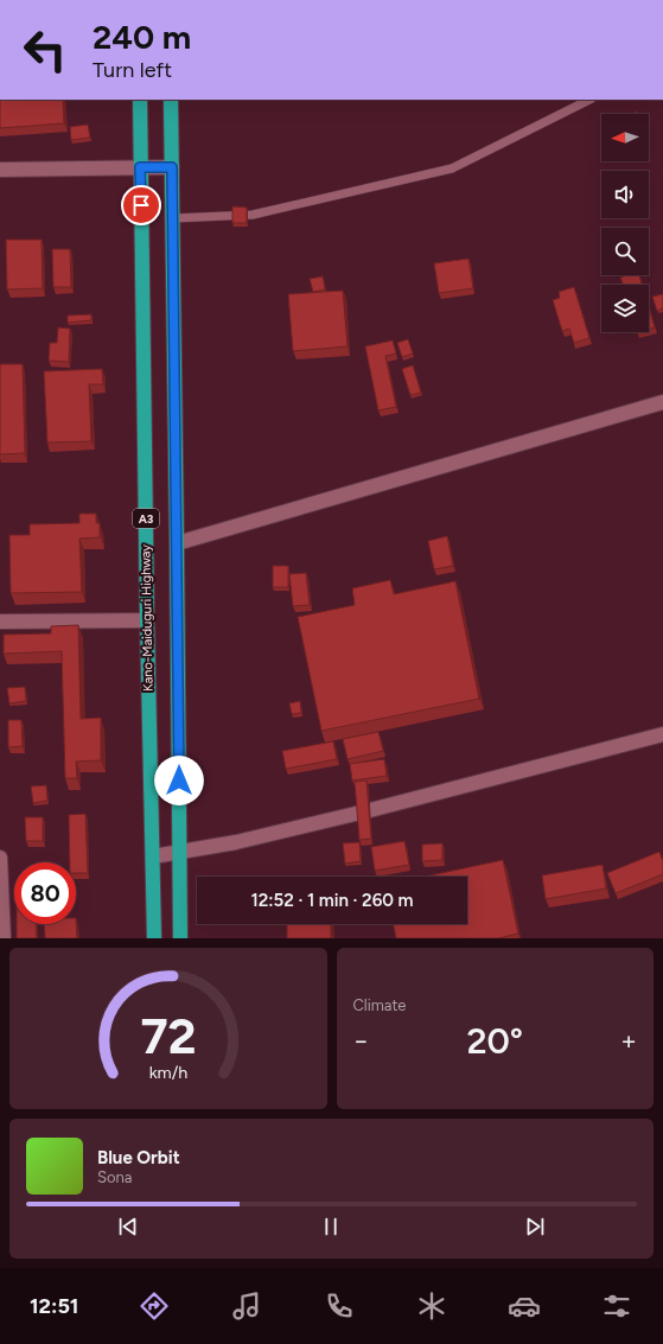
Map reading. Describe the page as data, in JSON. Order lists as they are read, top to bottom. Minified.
{"streets":{"highway":["A3","Kano-Maiduguri Highway"]},"north":"left","page":{"turn":["240 m","Turn left"],"limit":"80","trip":"12:52 · 1 min · 260 m","tile":"Climate","heat":["−","20°","+"],"song":["Blue Orbit","Sona"],"tabs":"12:51","gauge":["72","km/h"]}}
